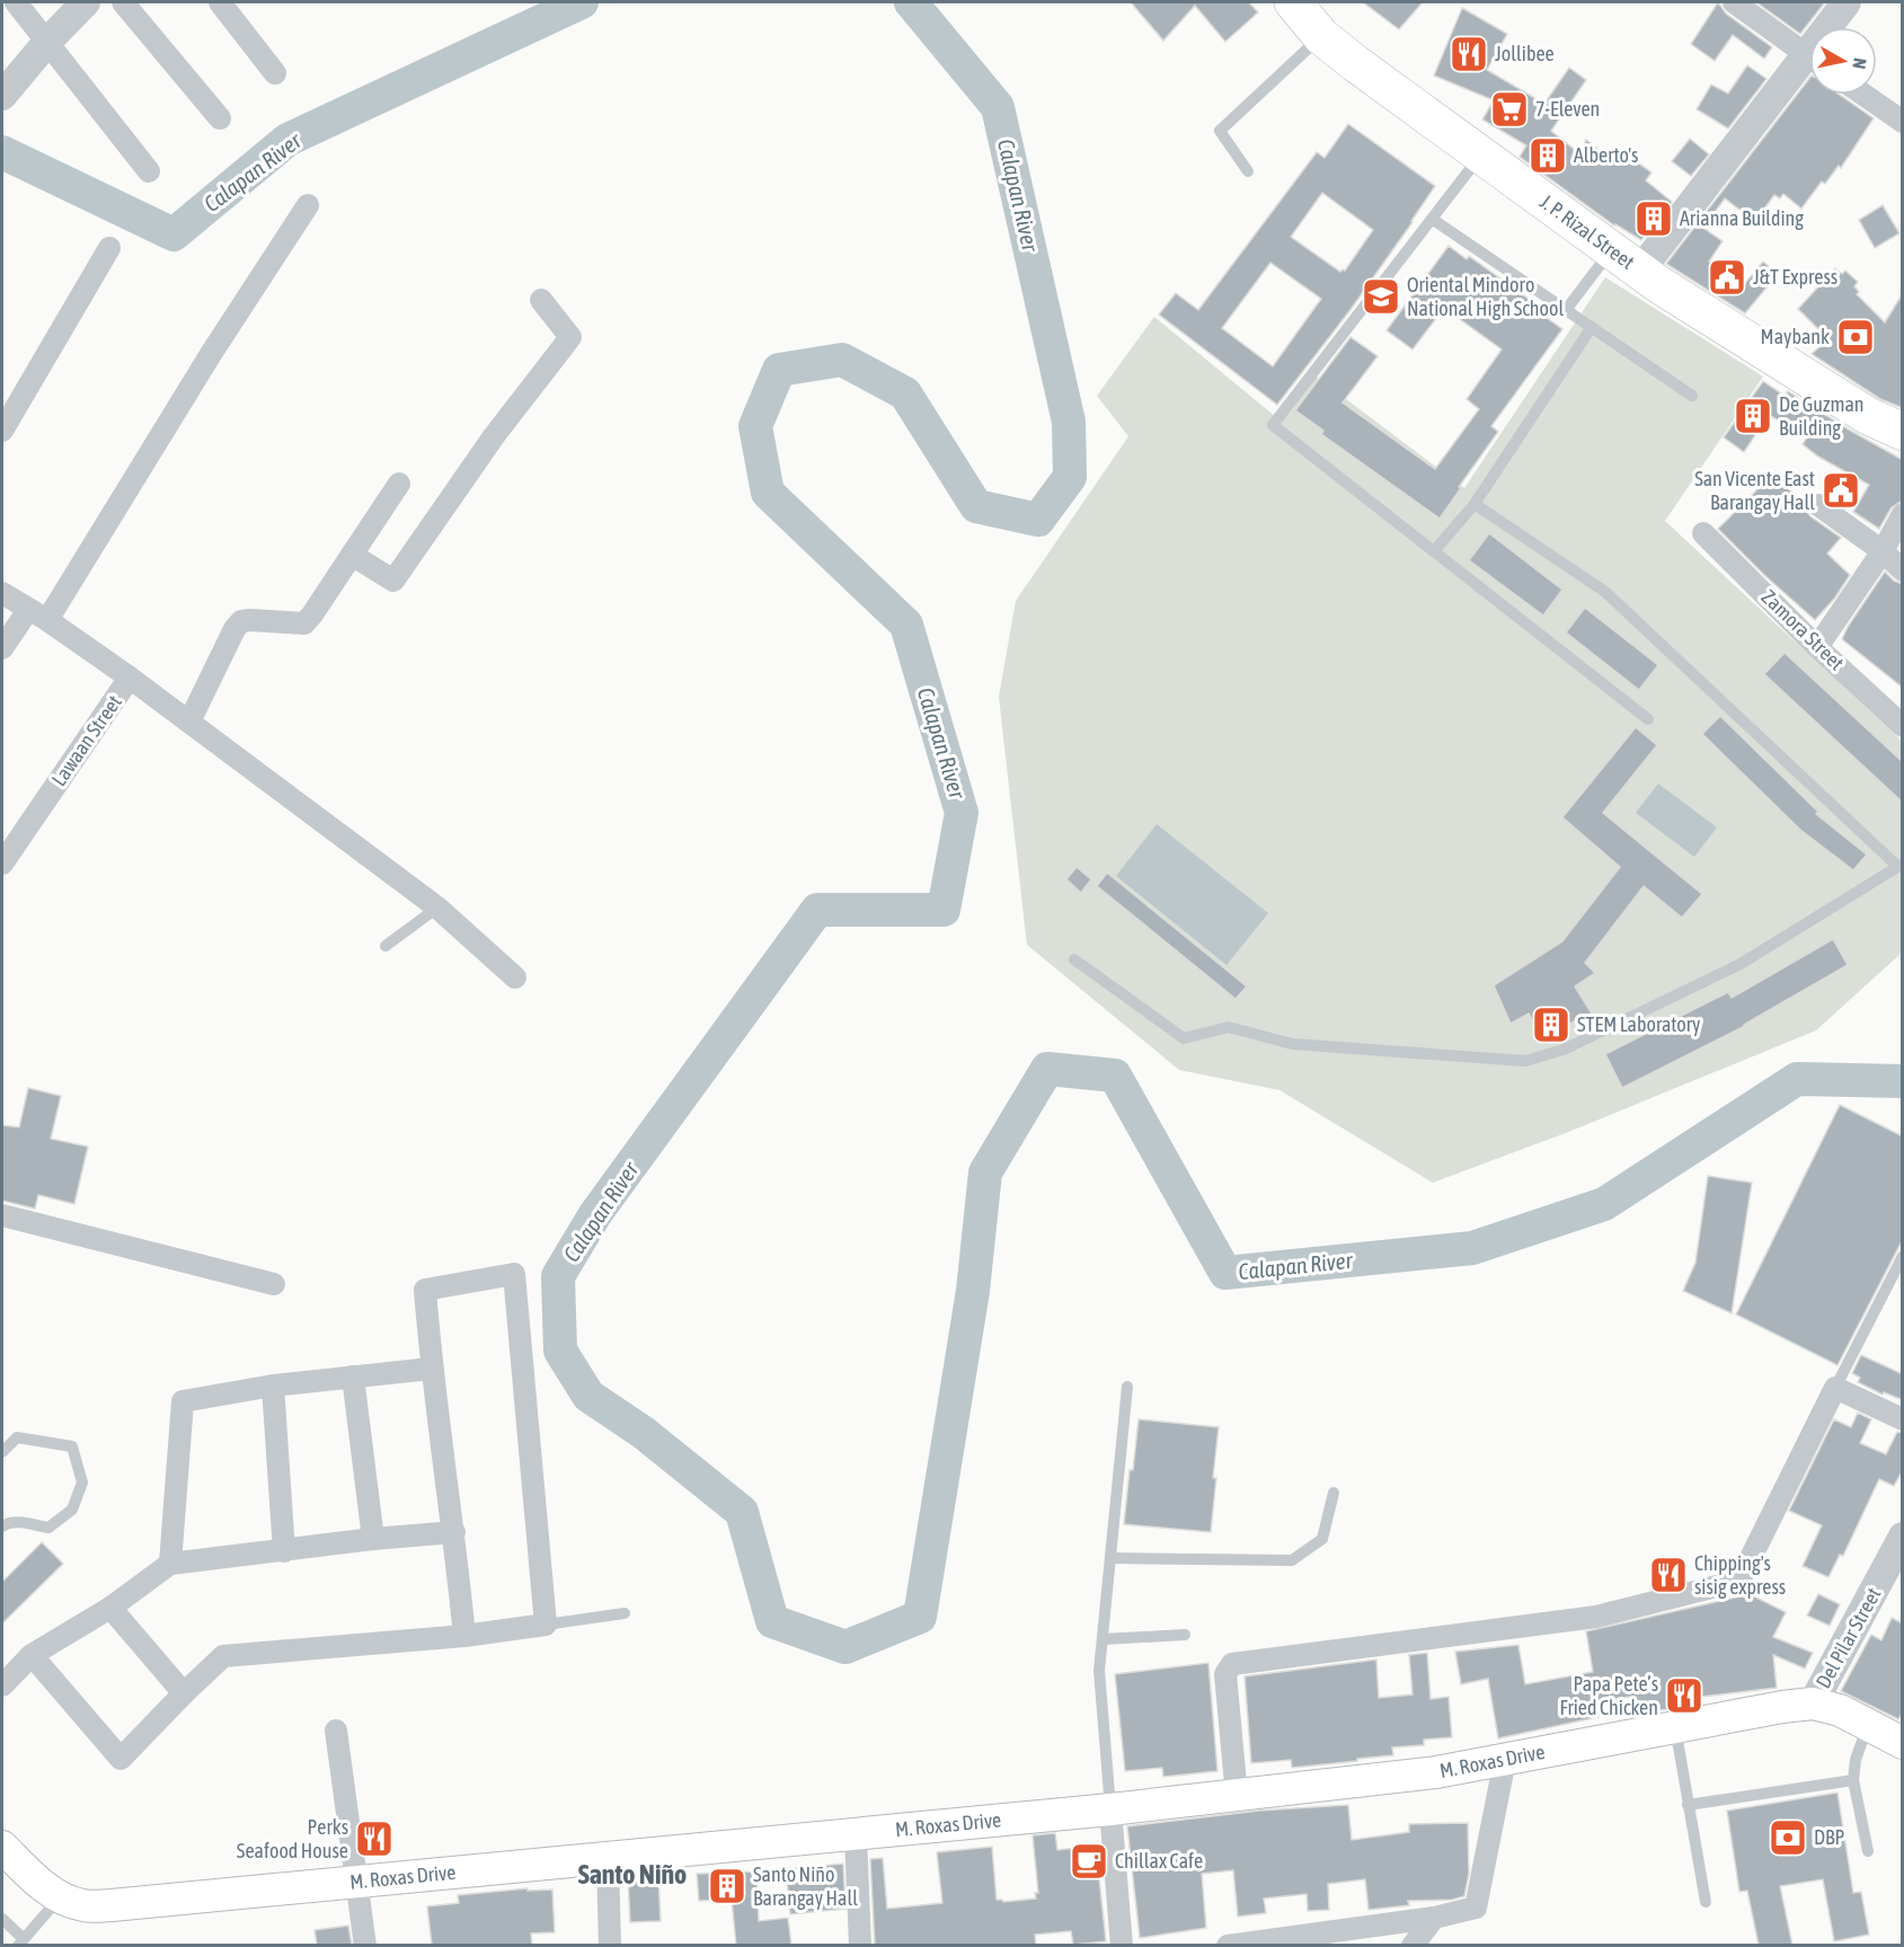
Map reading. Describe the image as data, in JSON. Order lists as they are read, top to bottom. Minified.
{"streets":{"highway":["J. P. Rizal Street"],"main road":["M. Roxas Drive"],"street":["Zamora Street","Lawaan Street","Del Pilar Street"]},"crossings":[["Del Pilar Street","M. Roxas Drive"]],"districts":["Santo Niño"],"water":["Calapan River"],"places":{"restaurant":["Jollibee","Chipping's sisig express","Papa Pete’s Fried Chicken","Perks Seafood House"],"supermarket":["7-Eleven"],"building":["Alberto's","Arianna Building","De Guzman Building","STEM Laboratory","Santo Niño Barangay Hall"],"public building":["J&T Express","San Vicente East Barangay Hall"],"school or university":["Oriental Mindoro National High School"],"bank":["Maybank","DBP"],"cafe":["Chillax Cafe"]},"north":"right"}
